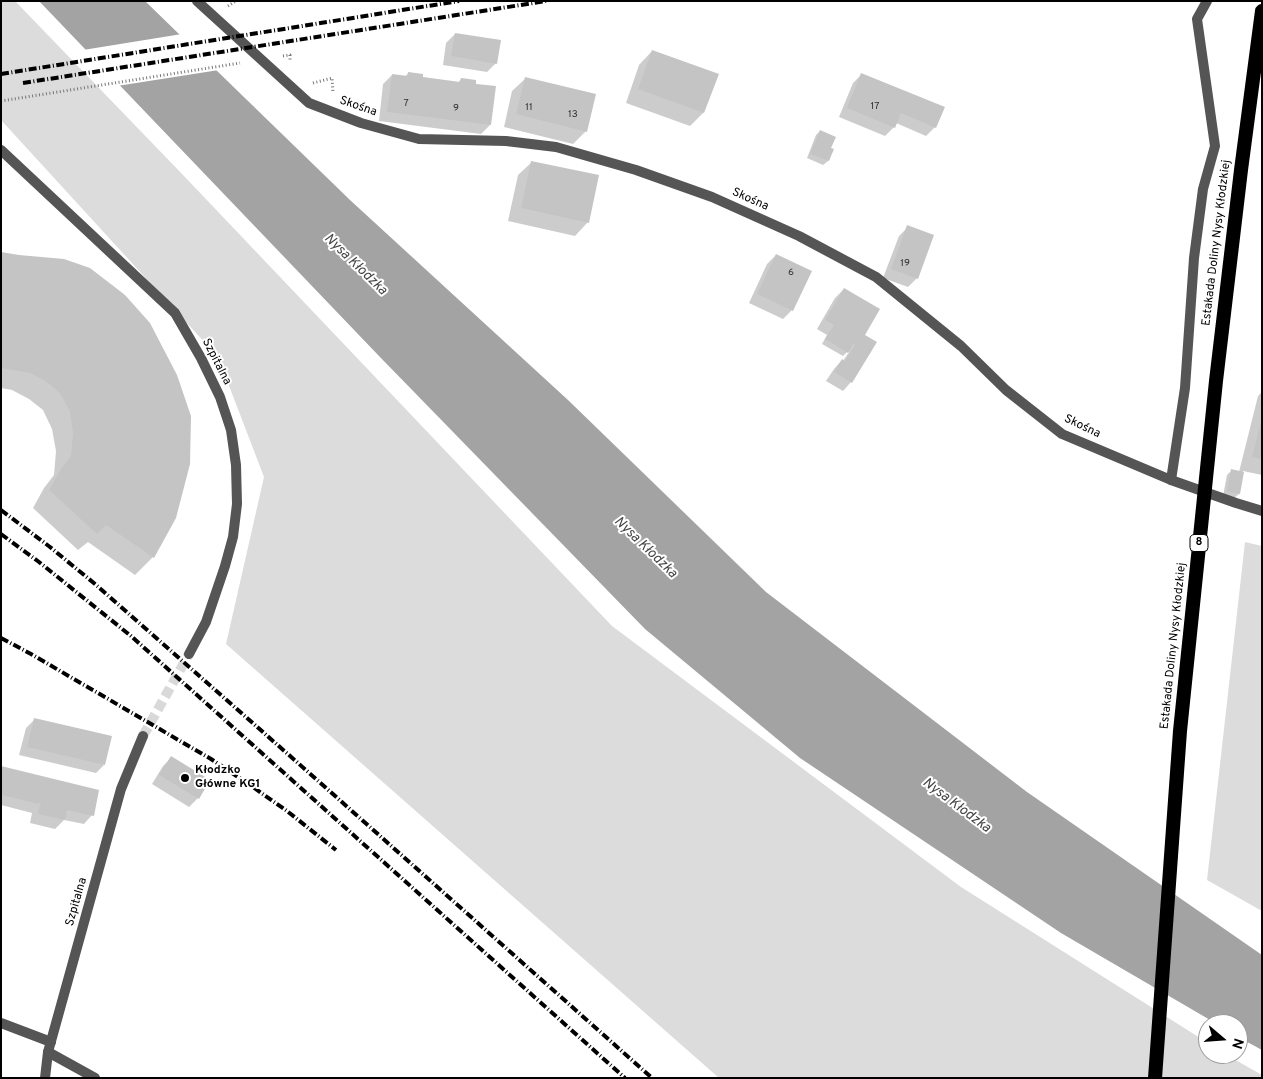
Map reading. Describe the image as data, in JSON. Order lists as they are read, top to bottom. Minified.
{"streets":{"highway":["Estakada Doliny Nysy Kłodzkiej","8"],"street":["Skośna","Szpitalna"]},"water":["Nysa Kłodzka"],"places":["Kłodzko Główne KG1"],"house_numbers":["7","17","11","9","13","19","6"],"north":"right"}
